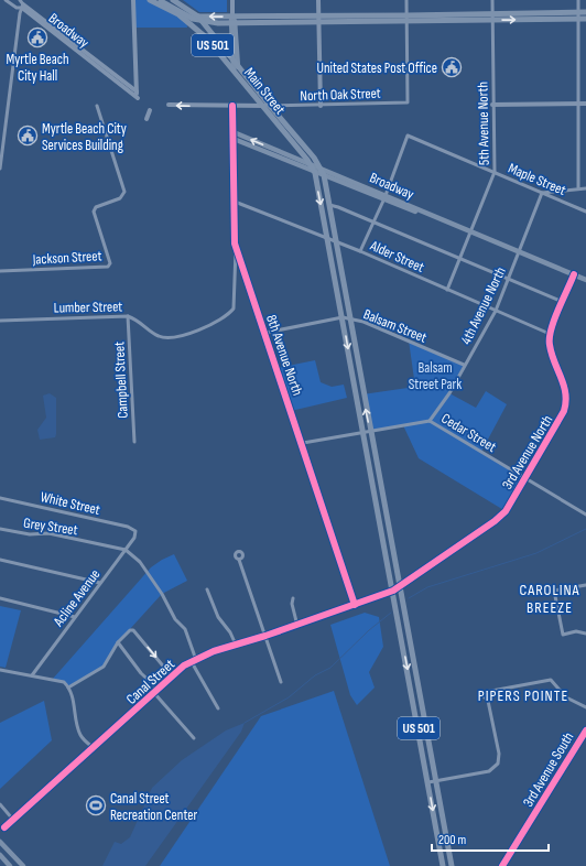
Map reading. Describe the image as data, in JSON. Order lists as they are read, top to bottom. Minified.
{"streets":{"main road":["Broadway","US 501","Main Street","3rd Avenue South"],"street":["North Oak Street","5th Avenue North","Maple Street","Alder Street","Jackson Street","4th Avenue North","Lumber Street","Balsam Street","8th Avenue North","Campbell Street","Cedar Street","3rd Avenue North","White Street","Grey Street","Acline Avenue","Canal Street"]},"crossings":[["Broadway","US 501"],["Broadway","Main Street"],["Broadway","5th Avenue North"],["Broadway","Maple Street"],["Broadway","4th Avenue North"],["Broadway","8th Avenue North"],["US 501","Main Street"],["US 501","Alder Street"],["US 501","Balsam Street"],["US 501","Cedar Street"],["US 501","3rd Avenue North"],["US 501","Canal Street"],["Main Street","North Oak Street"],["North Oak Street","8th Avenue North"],["5th Avenue North","Maple Street"],["5th Avenue North","Alder Street"],["Maple Street","4th Avenue North"],["Alder Street","4th Avenue North"],["Alder Street","8th Avenue North"],["Alder Street","3rd Avenue North"],["4th Avenue North","Balsam Street"],["4th Avenue North","Cedar Street"],["Lumber Street","8th Avenue North"],["Lumber Street","Campbell Street"],["Balsam Street","8th Avenue North"],["8th Avenue North","Cedar Street"],["8th Avenue North","Canal Street"],["Cedar Street","3rd Avenue North"],["3rd Avenue North","Canal Street"],["White Street","Acline Avenue"],["Grey Street","Acline Avenue"]],"districts":["CAROLINA BREEZE","PIPERS POINTE"],"parks":["Balsam Street Park"],"places":{"public building":["Myrtle Beach City Hall","United States Post Office","Myrtle Beach City Services Building"],"sports":["Canal Street Recreation Center"]},"scale_bar":"200 m"}
